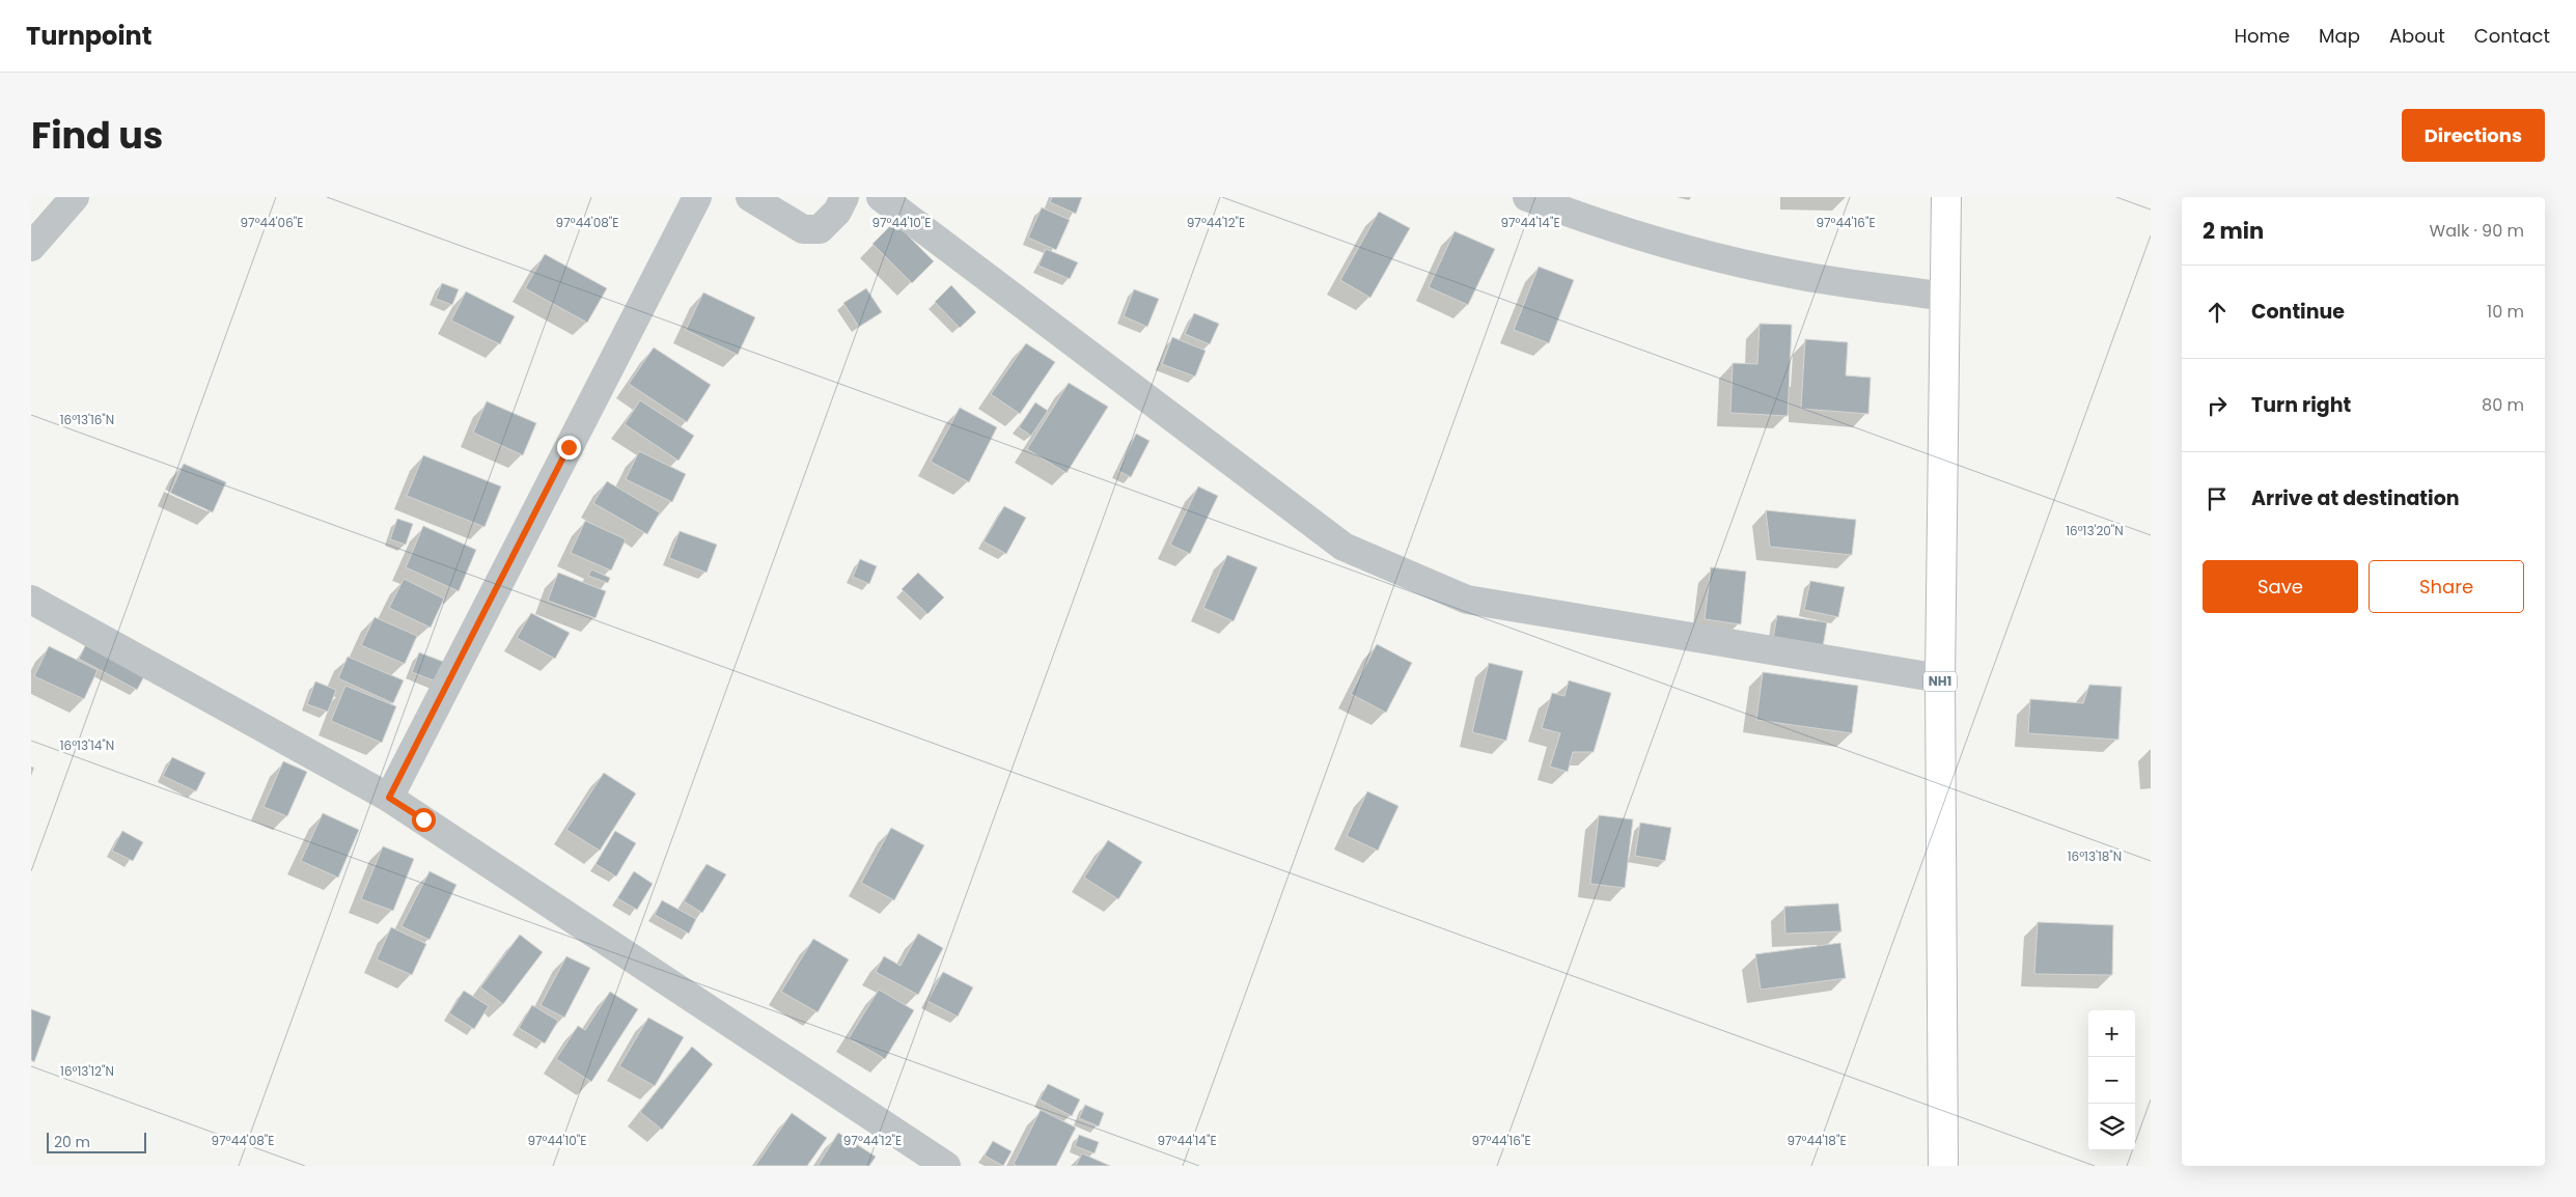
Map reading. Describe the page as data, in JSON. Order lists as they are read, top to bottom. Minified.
{"streets":{"highway":["NH1"]},"scale_bar":"20 m","page":{"header":"Turnpoint","nav":["Home","Map","About","Contact"],"title":"Find us","buttons":["Directions",["Save","Share"]],"heading":["2 min","Walk · 90 m"],"list":[["Continue","10 m"],["Turn right","80 m"],"Arrive at destination"],"map_buttons":["+","−"],"scale":"20 m"},"coordinates":["97°44'06\"E","97°44'14\"E","97°44'08\"E","97°44'10\"E","97°44'12\"E","97°44'16\"E","16°13'16\"N","16°13'20\"N","16°13'14\"N","16°13'18\"N","16°13'12\"N","97°44'18\"E"]}
